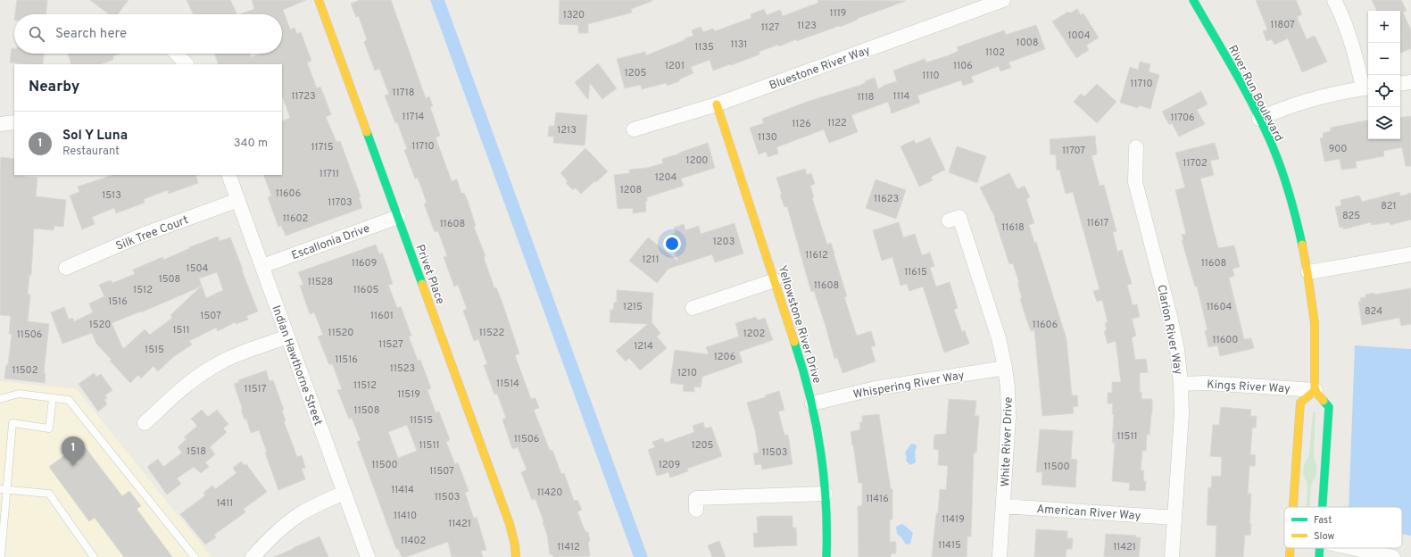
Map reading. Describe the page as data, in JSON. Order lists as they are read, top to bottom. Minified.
{"streets":{"street":["Bluestone River Way","River Run Boulevard","Silk Tree Court","Escallonia Drive","Privet Place","Yellowstone River Drive","Clarion River Way","Indian Hawthorne Street","Whispering River Way","Kings River Way","White River Drive","American River Way"]},"crossings":[["Bluestone River Way","Yellowstone River Drive"],["River Run Boulevard","Kings River Way"],["Silk Tree Court","Indian Hawthorne Street"],["Escallonia Drive","Privet Place"],["Escallonia Drive","Indian Hawthorne Street"],["Yellowstone River Drive","Whispering River Way"],["Clarion River Way","Kings River Way"],["Clarion River Way","American River Way"],["Whispering River Way","White River Drive"],["White River Drive","American River Way"]],"house_numbers":["1119","1320","11807","1123","1127","1004","1008","1131","1135","1102","1201","1106","1205","1110","11710","11718","11723","1114","1118","11714","11706","1122","1126","1213","1130","11710","11715","900","11707","1200","11702","11711","1204","1208","11606","1513","11623","11703","821","825","11602","11617","11608","11618","1203","11612","1211","11609","11608","1504","11615","1508","11528","11608","1512","11605","1516","1215","11604","824","1507","11601","1520","11606","1511","11520","11522","1202","11506","11600","11527","1214","1515","1206","11516","11523","11502","1210","11514","11512","11517","11519","11508","11515","11511","11506","11511","1205","1518","11503","11500","1209","11500","11507","11414","11420","11503","11416","1411","11410","11419","11421","11402","11415","11412","11421"],"legend":["Fast","Slow"],"page":{"map_buttons":["+","−"],"search":"Search here","heading":"Nearby","list":[{"mark":"1","name":"Sol Y Luna","note":"Restaurant","value":"340 m"}],"pins":"1"}}
